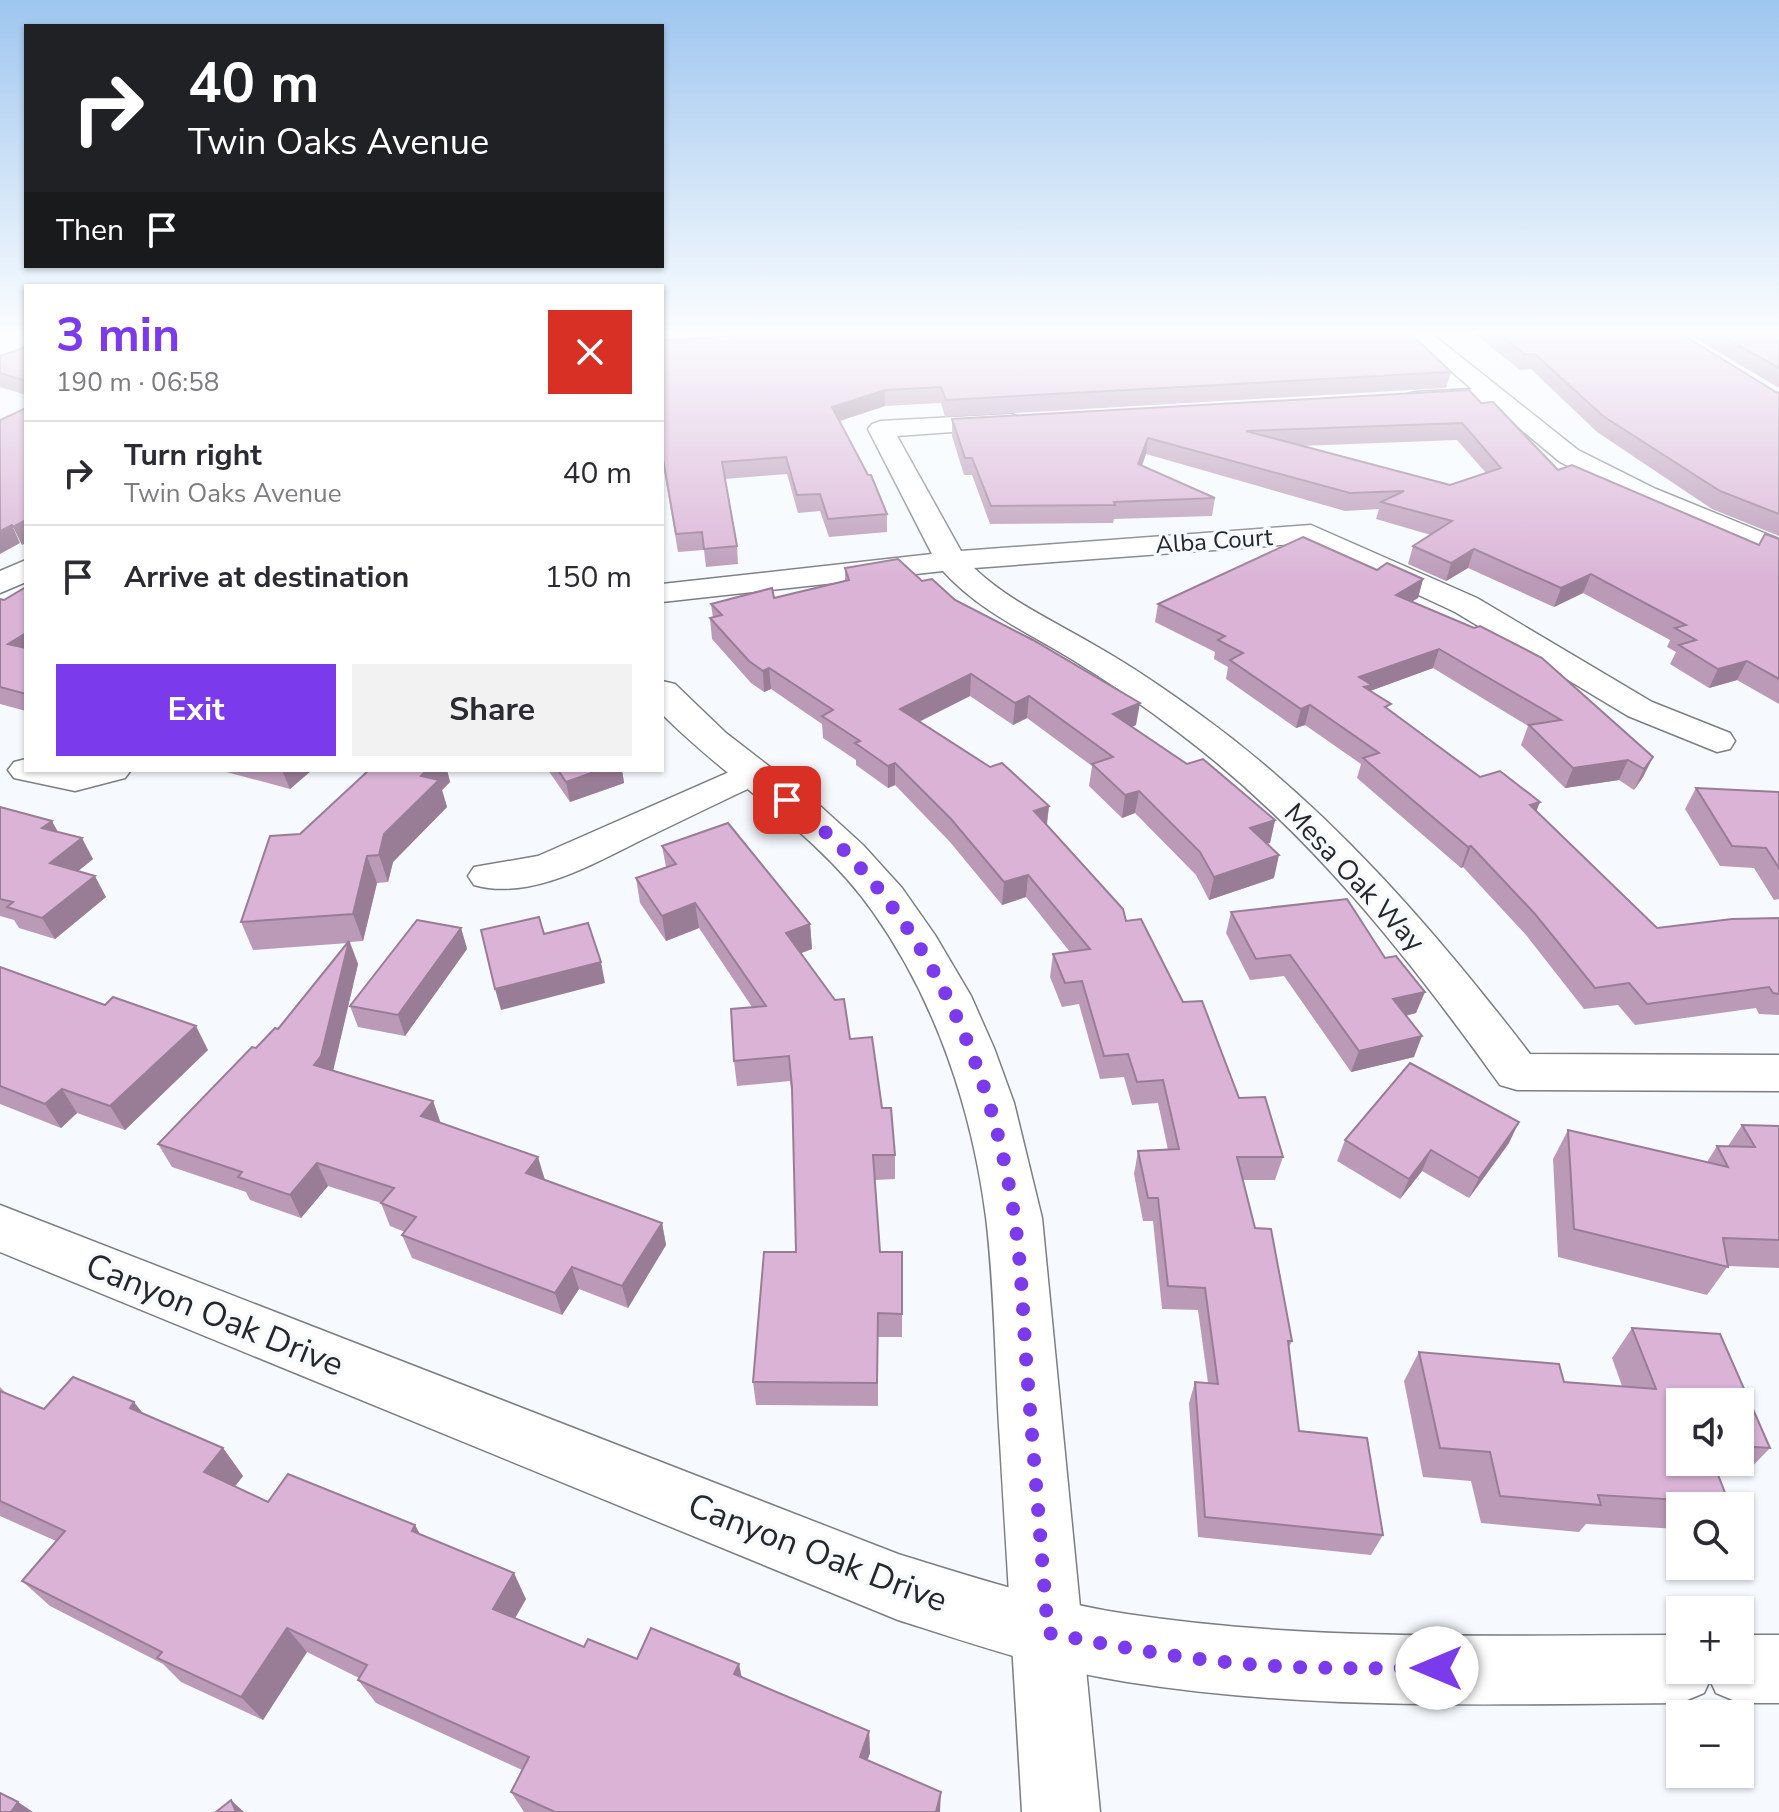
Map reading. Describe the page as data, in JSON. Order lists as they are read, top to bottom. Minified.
{"streets":{"street":["Alba Court","Mesa Oak Way","Canyon Oak Drive"]},"crossings":[["Alba Court","Mesa Oak Way"]],"page":{"turn":["40 m","Twin Oaks Avenue"],"then":"Then","heading":["3 min","190 m · 06:58"],"list":[{"name":"Turn right","note":"Twin Oaks Avenue","value":"40 m"},{"name":"Arrive at destination","value":"150 m"}],"buttons":["Exit","Share"],"map_buttons":["+","−"]}}
